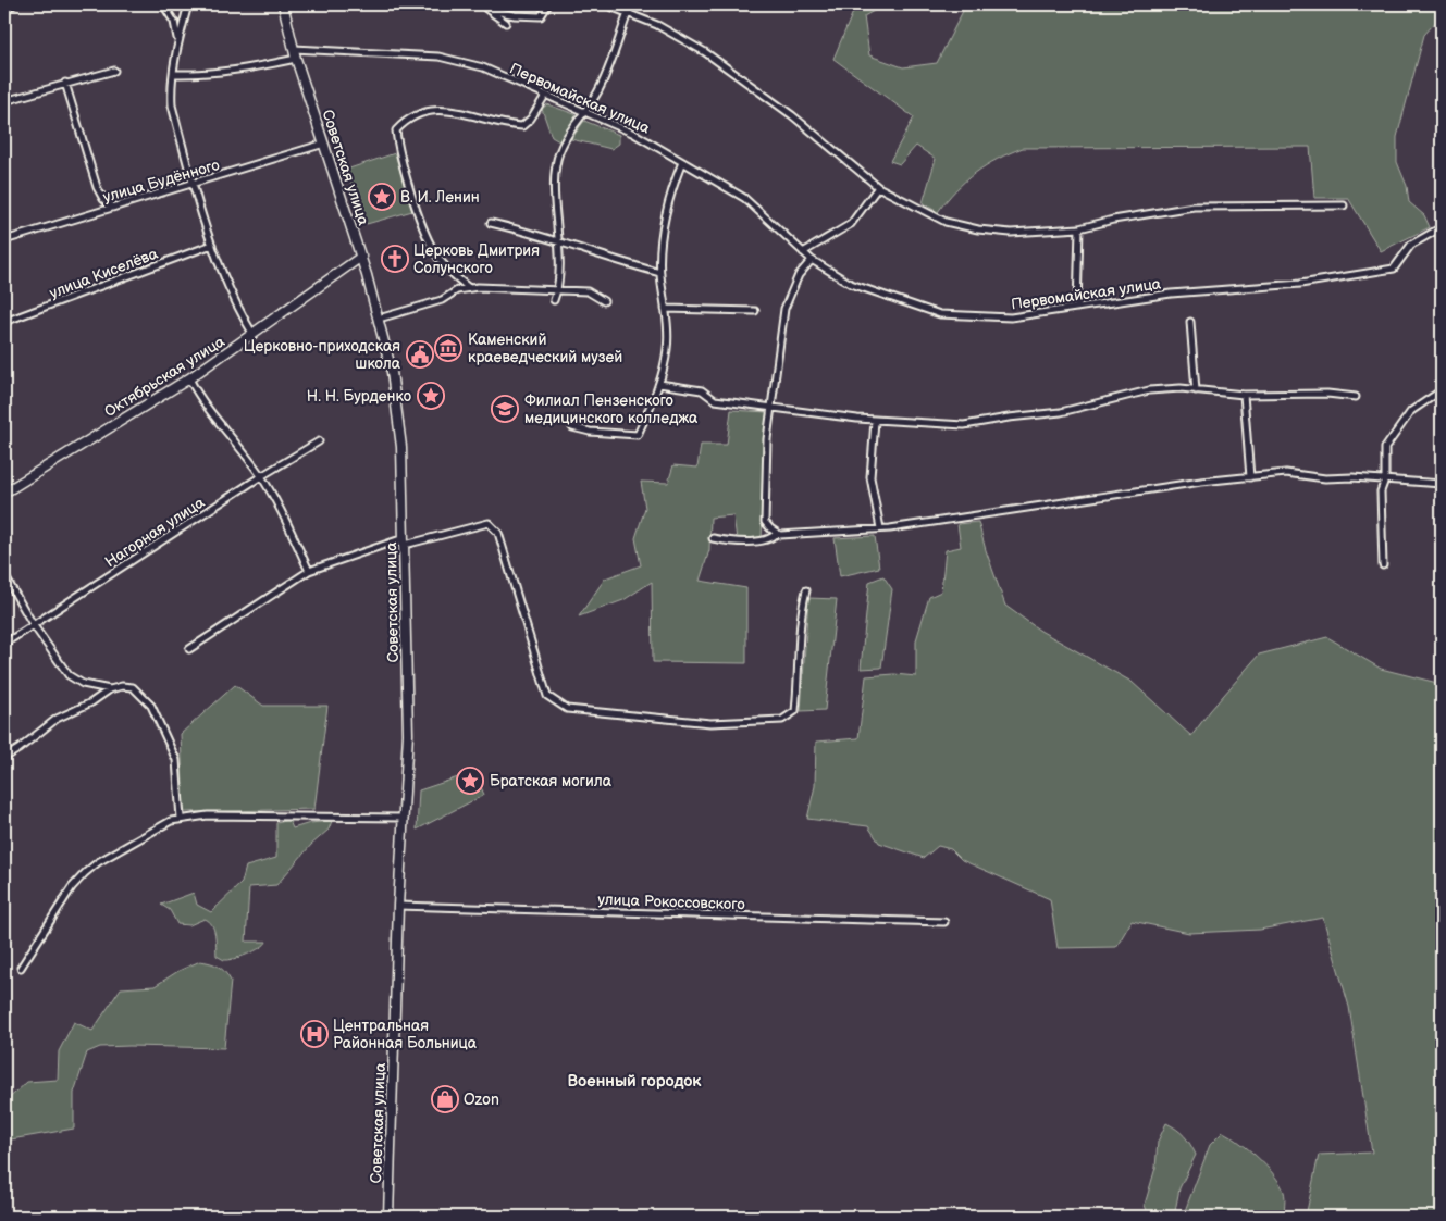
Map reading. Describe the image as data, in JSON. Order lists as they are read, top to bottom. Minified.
{"streets":{"main road":["Советская улица","Октябрьская улица"],"street":["Первомайская улица","улица Будённого","улица Киселёва","Нагорная улица","улица Рокоссовского"]},"crossings":[["Первомайская улица","Советская улица"],["Советская улица","улица Будённого"],["Советская улица","Октябрьская улица"],["Советская улица","улица Рокоссовского"]],"districts":["Военный городок"],"places":{"place":["В. И. Ленин","Н. Н. Бурденко","Братская могила"],"church":["Церковь Дмитрия Солунского"],"museum":["Каменский краеведческий музей"],"public building":["Церковно-приходская школа"],"school or university":["Филиал Пензенского медицинского колледжа"],"hospital":["Центральная Районная Больница"],"shop":["Ozon"]}}
